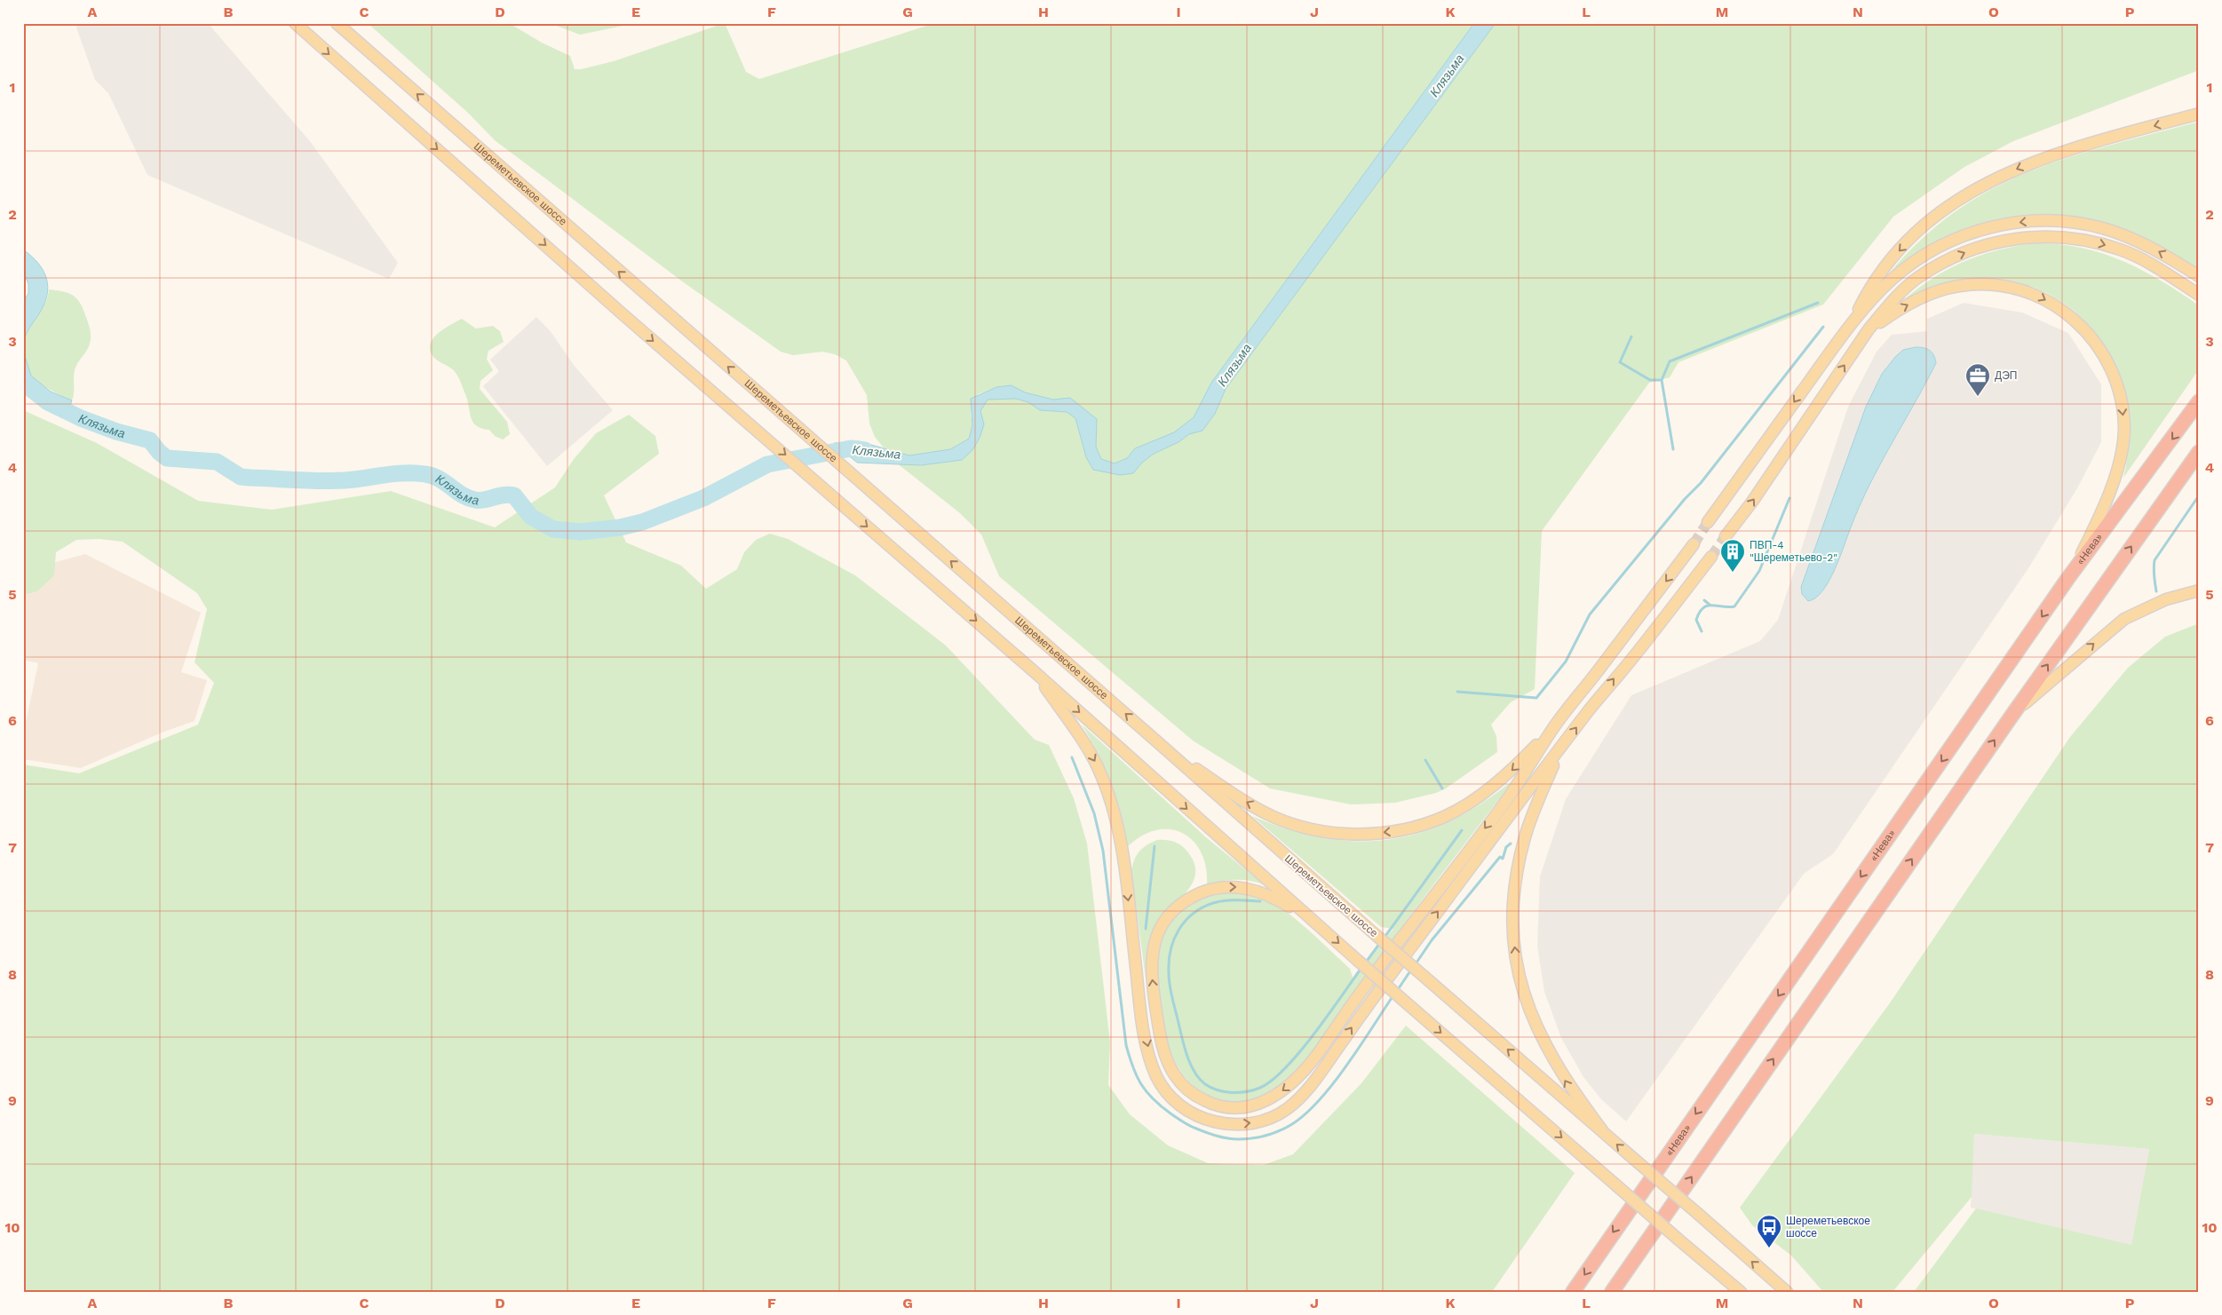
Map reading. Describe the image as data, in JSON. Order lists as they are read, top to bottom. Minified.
{"streets":{"highway":["«Нева»"],"main road":["Шереметьевское шоссе"]},"water":["Клязьма"],"places":{"office":["ДЭП"],"building":["ПВП-4 \"Шереметьево-2\""],"bus stop":["Шереметьевское шоссе"]},"grid":{"columns":["A","B","C","D","E","F","G","H","I","J","K","L","M","N","O","P"],"rows":["1","2","3","4","5","6","7","8","9","10"]}}
